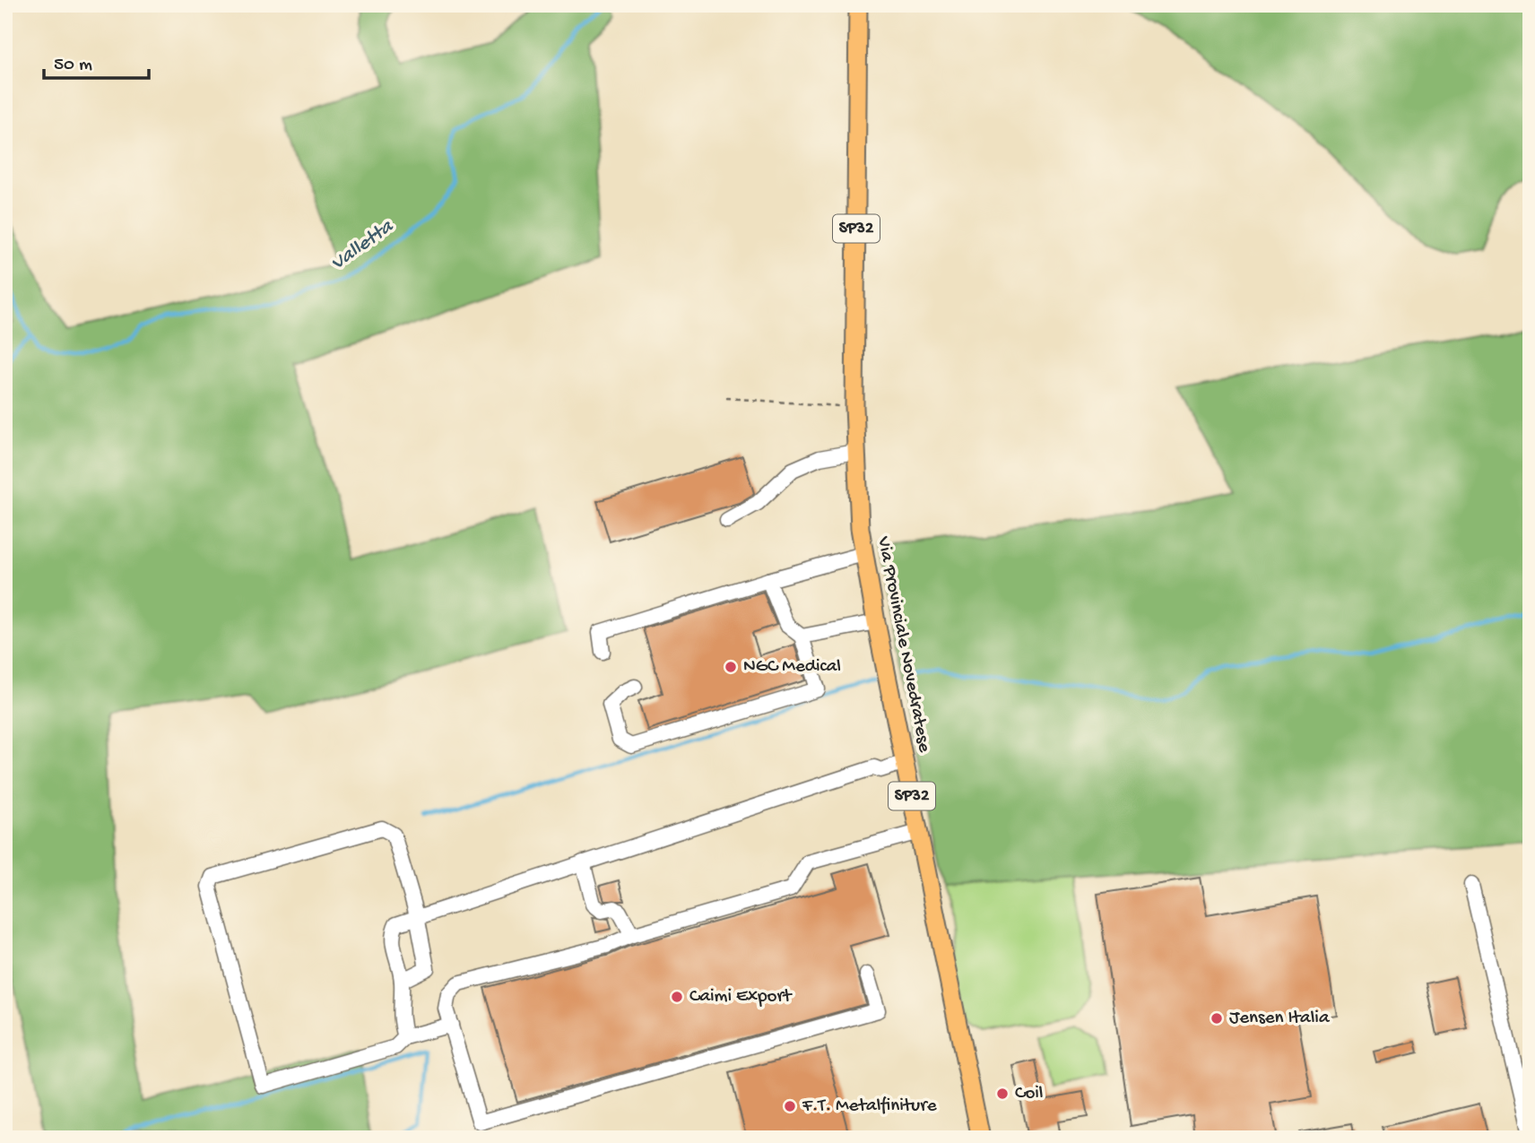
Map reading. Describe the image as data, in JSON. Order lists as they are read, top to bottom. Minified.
{"streets":{"main road":["SP32","Via Provinciale Novedratese"]},"crossings":[["SP32","Via Provinciale Novedratese"]],"water":["Valletta"],"places":["NGC Medical","Caimi Export","Jensen Italia","Coil","F.T. Metalfiniture"],"scale_bar":"50 m"}
